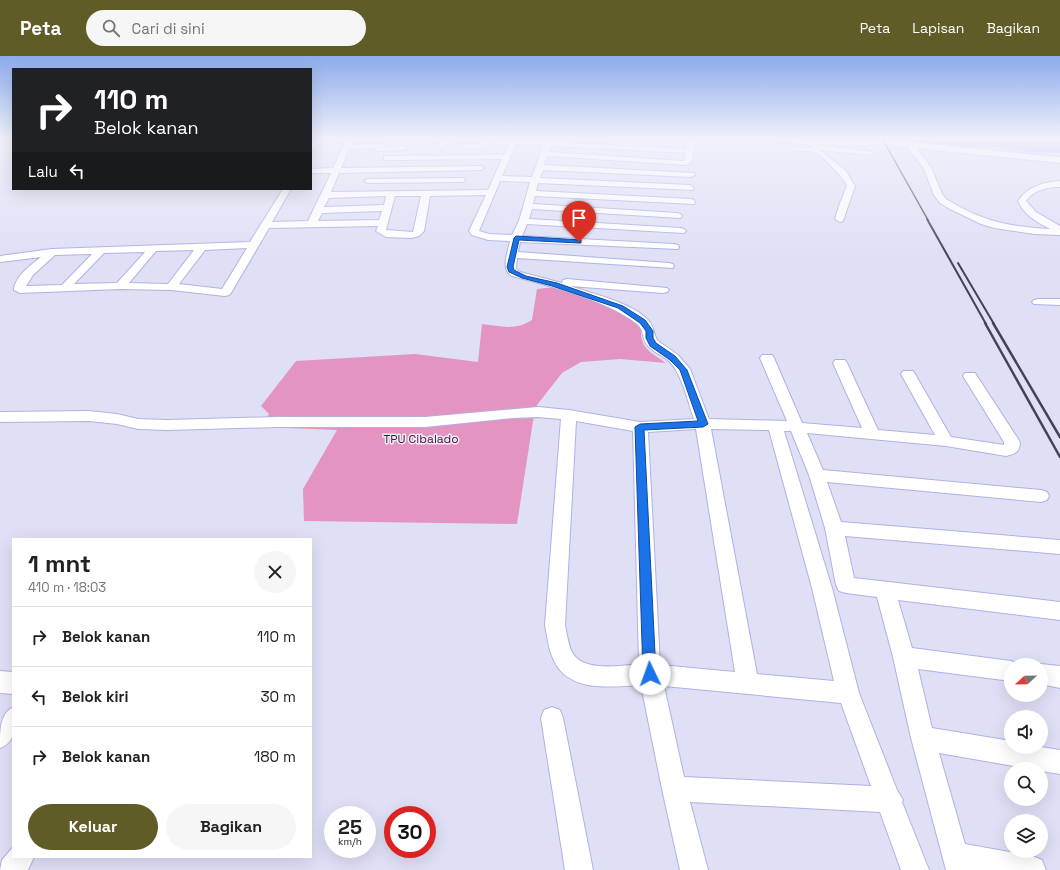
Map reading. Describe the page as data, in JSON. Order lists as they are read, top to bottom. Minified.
{"parks":["TPU Cibalado"],"north":"left","page":{"header":"Peta","search":"Cari di sini","nav":["Peta","Lapisan","Bagikan"],"turn":["110 m","Belok kanan"],"then":"Lalu","heading":["1 mnt","410 m · 18:03"],"list":[{"name":"Belok kanan","value":"110 m"},{"name":"Belok kiri","value":"30 m"},{"name":"Belok kanan","value":"180 m"}],"buttons":["Keluar","Bagikan"],"speed":"25 km/h","limit":"30"}}
